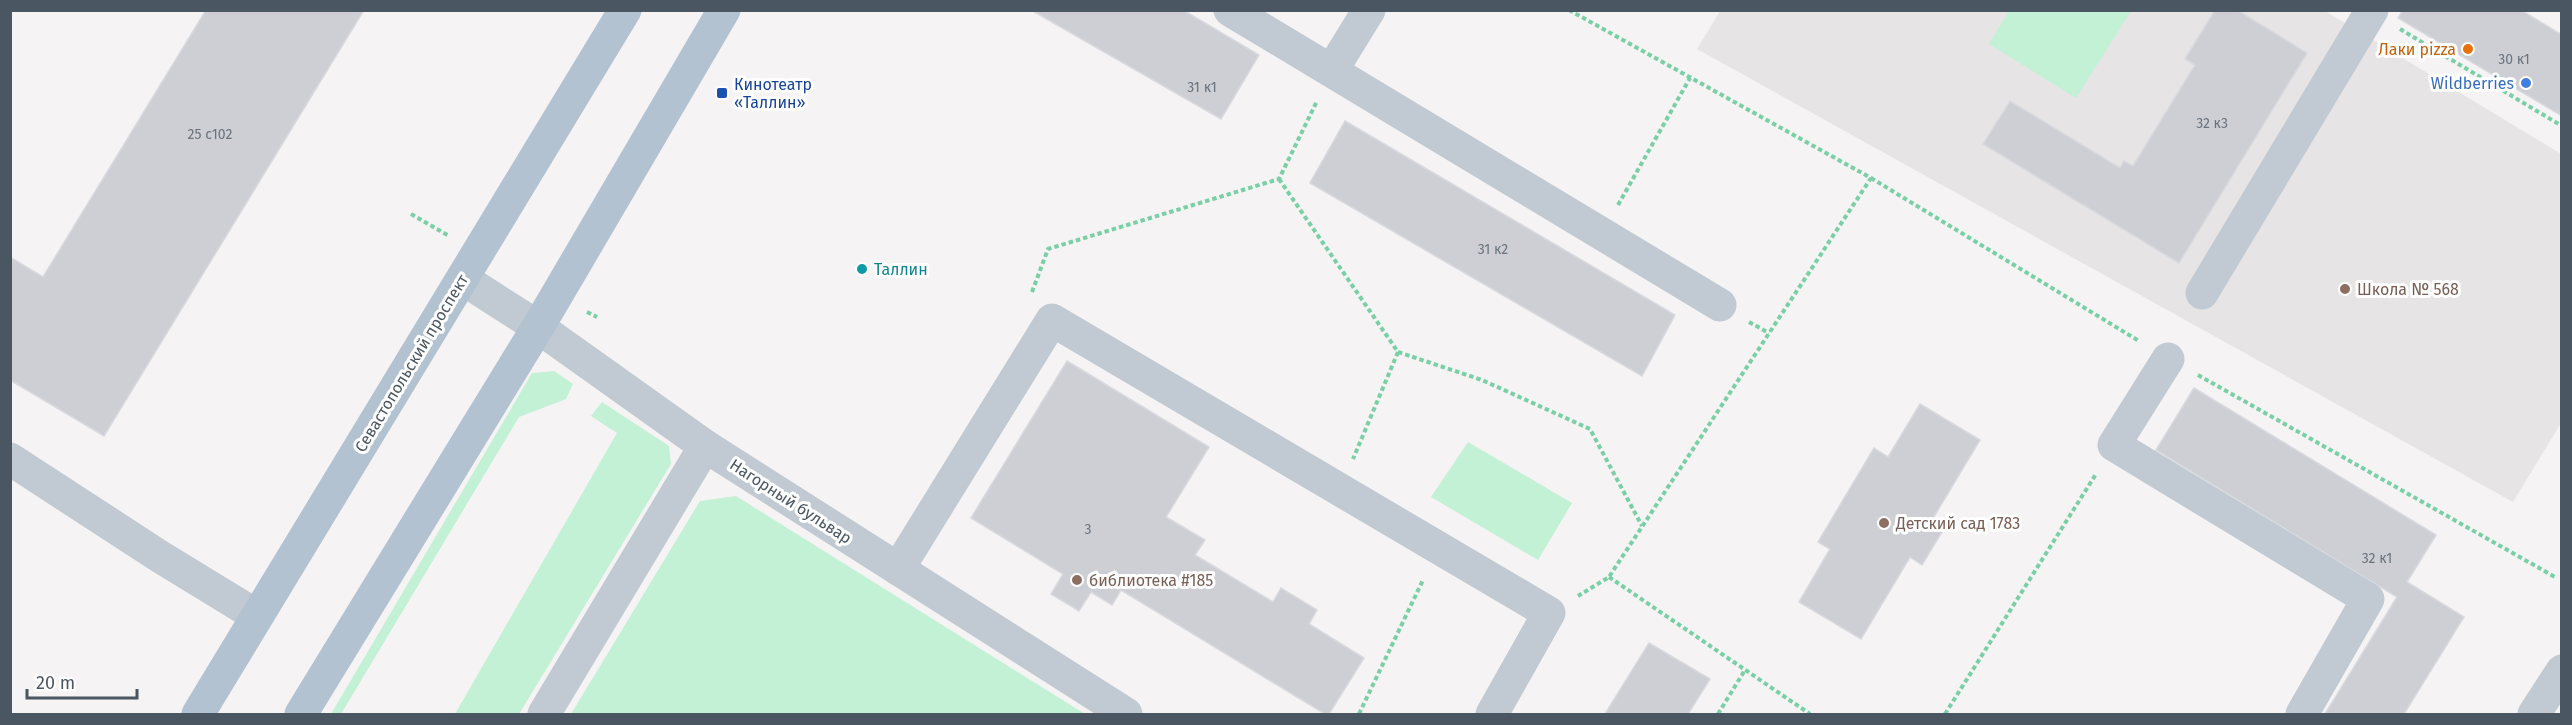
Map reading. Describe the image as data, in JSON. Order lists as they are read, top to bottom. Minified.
{"streets":{"main road":["Севастопольский проспект"],"street":["Нагорный бульвар"]},"crossings":[["Севастопольский проспект","Нагорный бульвар"]],"places":{"other":["Лаки pizza","Wildberries","Таллин","Школа № 568","Детский сад 1783","библиотека #185"],"transit":["Кинотеатр «Таллин»"]},"house_numbers":["30 к1","31 к1","32 к3","25 с102","31 к2","3","32 к1"],"scale_bar":"20 m"}
